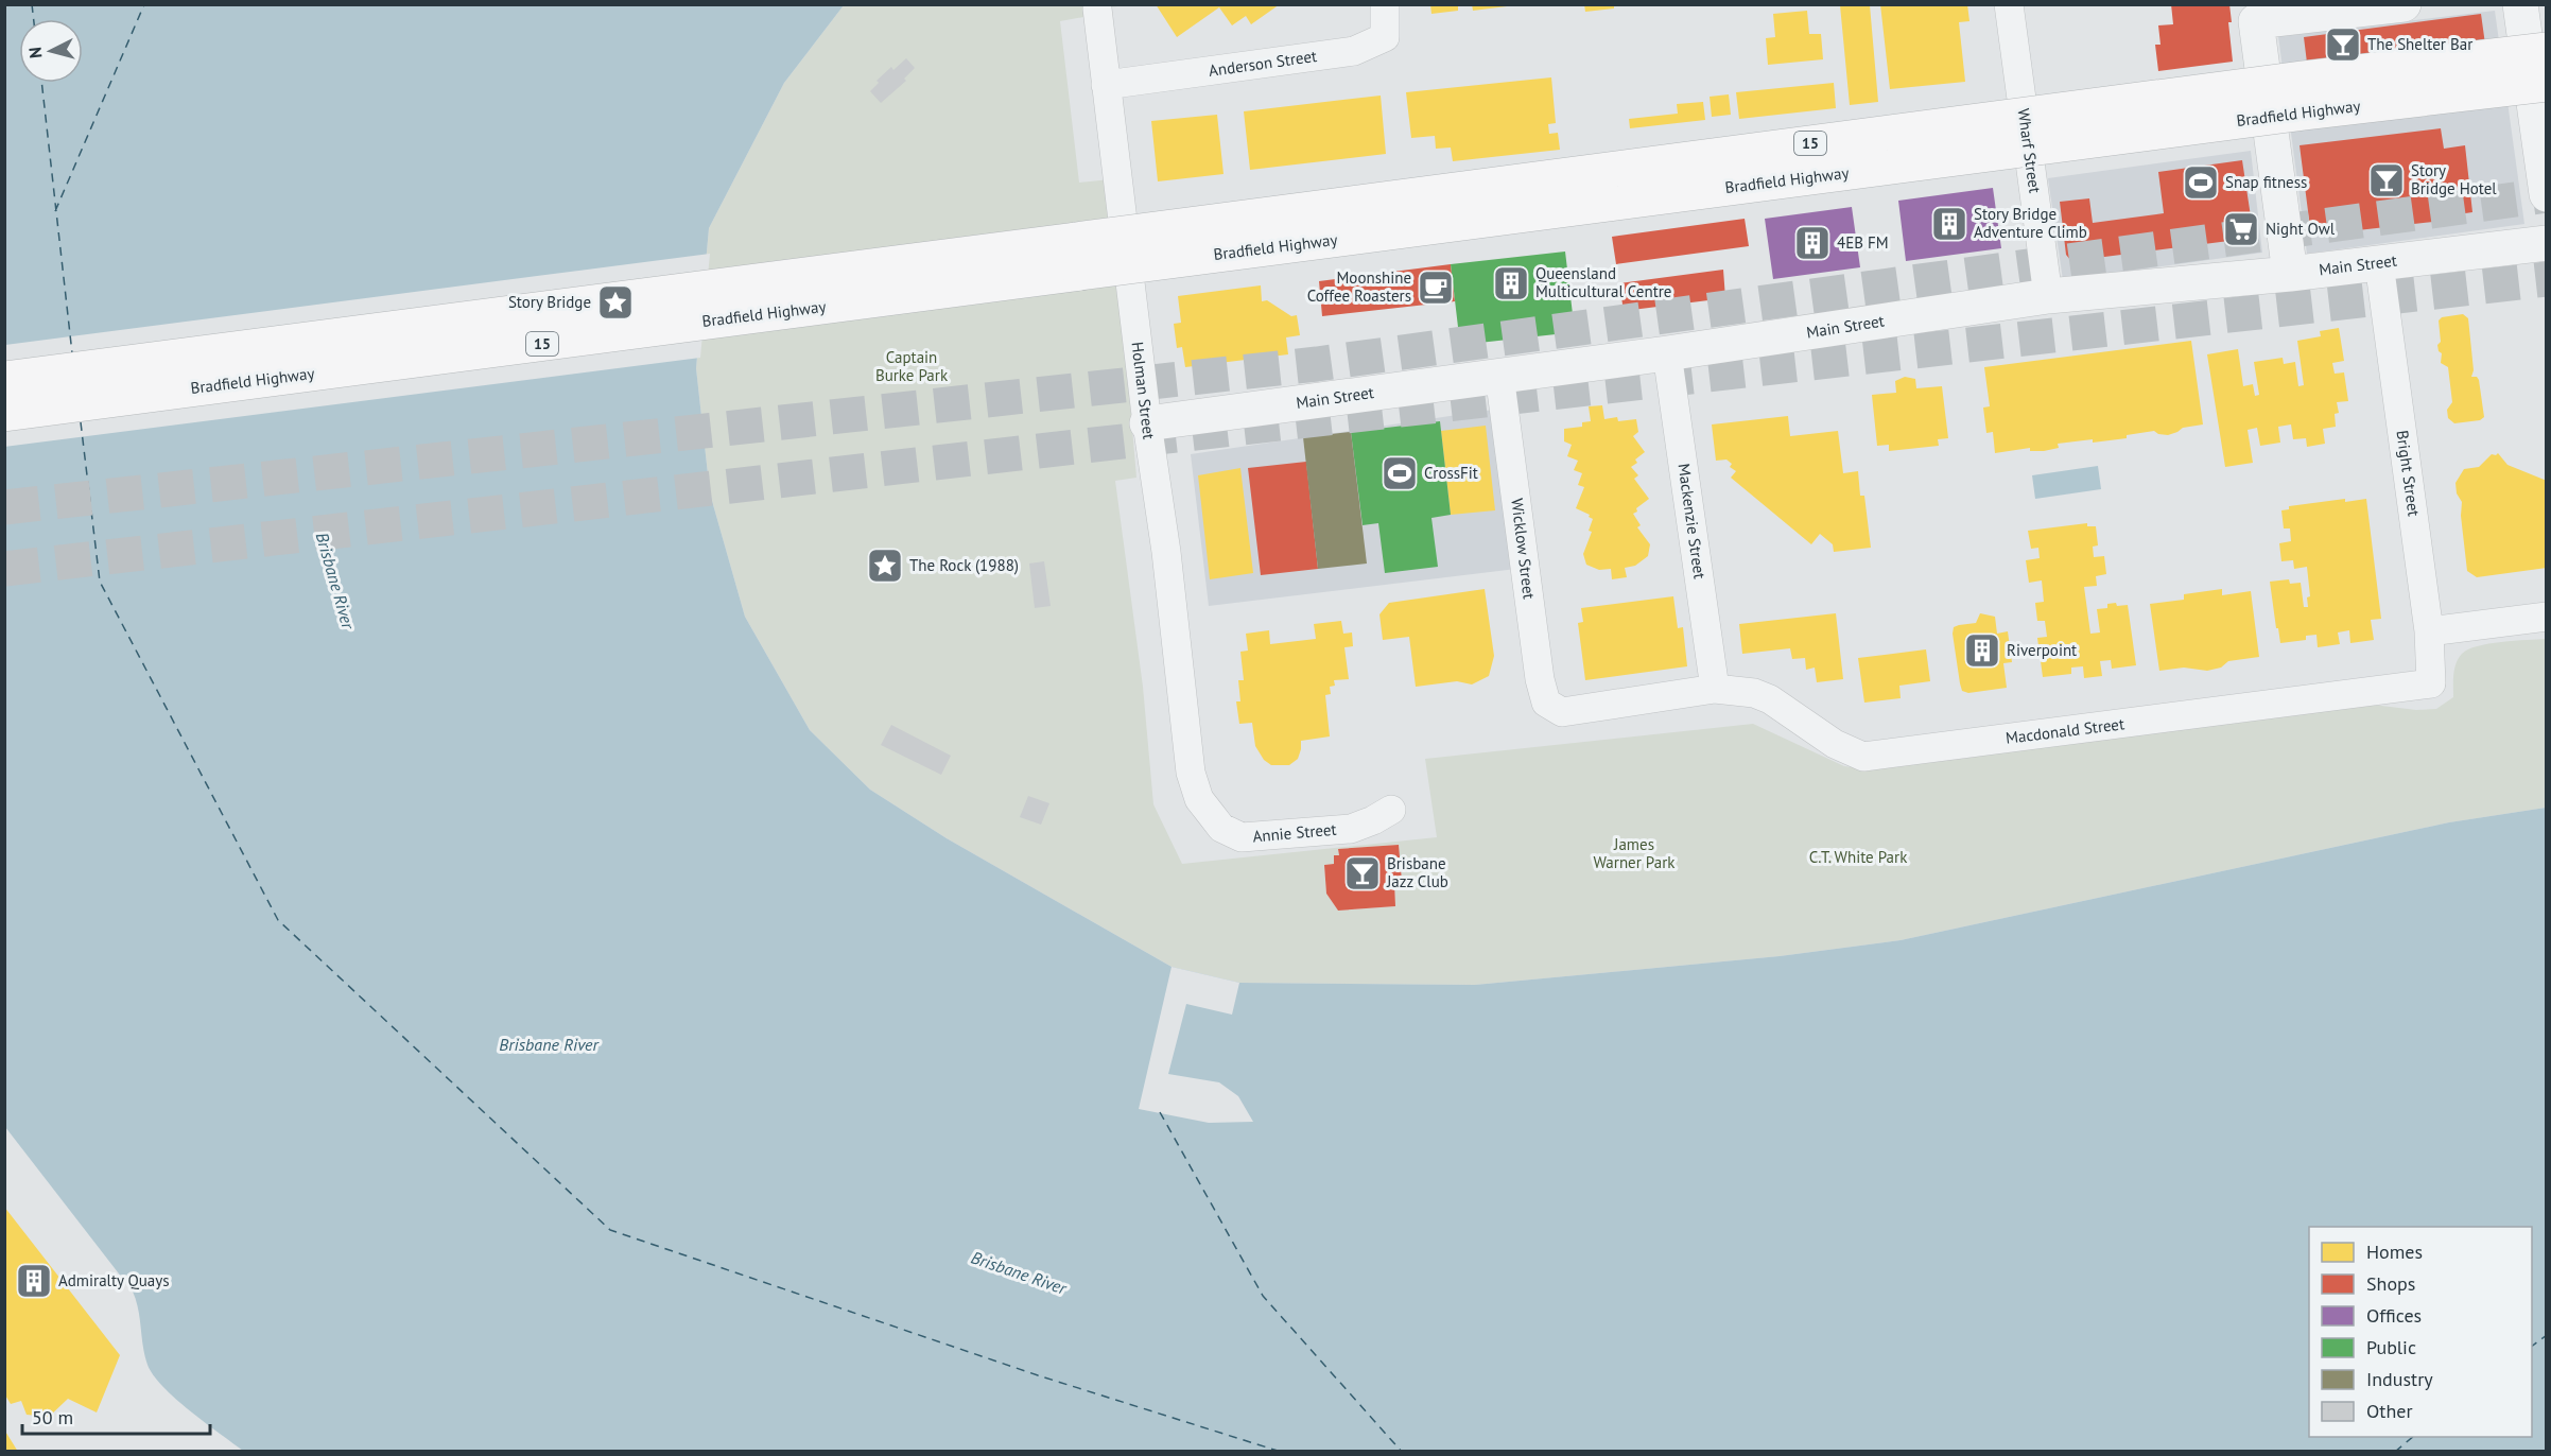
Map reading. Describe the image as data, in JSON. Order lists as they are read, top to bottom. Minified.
{"streets":{"highway":["Bradfield Highway","15"],"street":["Anderson Street","Wharf Street","Main Street","Holman Street","Bright Street","Mackenzie Street","Wicklow Street","Macdonald Street","Annie Street"]},"crossings":[["Anderson Street","Holman Street"],["Wharf Street","Main Street"],["Main Street","Holman Street"],["Main Street","Bright Street"],["Main Street","Mackenzie Street"],["Main Street","Wicklow Street"],["Holman Street","Annie Street"],["Bright Street","Macdonald Street"],["Mackenzie Street","Wicklow Street"],["Mackenzie Street","Macdonald Street"],["Wicklow Street","Macdonald Street"]],"water":["Brisbane River"],"parks":["Captain Burke Park","James Warner Park","C.T. White Park"],"places":{"bar":["The Shelter Bar","Story Bridge Hotel","Brisbane Jazz Club"],"sports":["Snap fitness","CrossFit"],"building":["Story Bridge Adventure Climb","4EB FM","Queensland Multicultural Centre","Riverpoint","Admiralty Quays"],"supermarket":["Night Owl"],"cafe":["Moonshine Coffee Roasters"],"place":["Story Bridge","The Rock (1988)"]},"legend":["Homes","Shops","Offices","Public","Industry","Other"],"scale_bar":"50 m","north":"left"}
